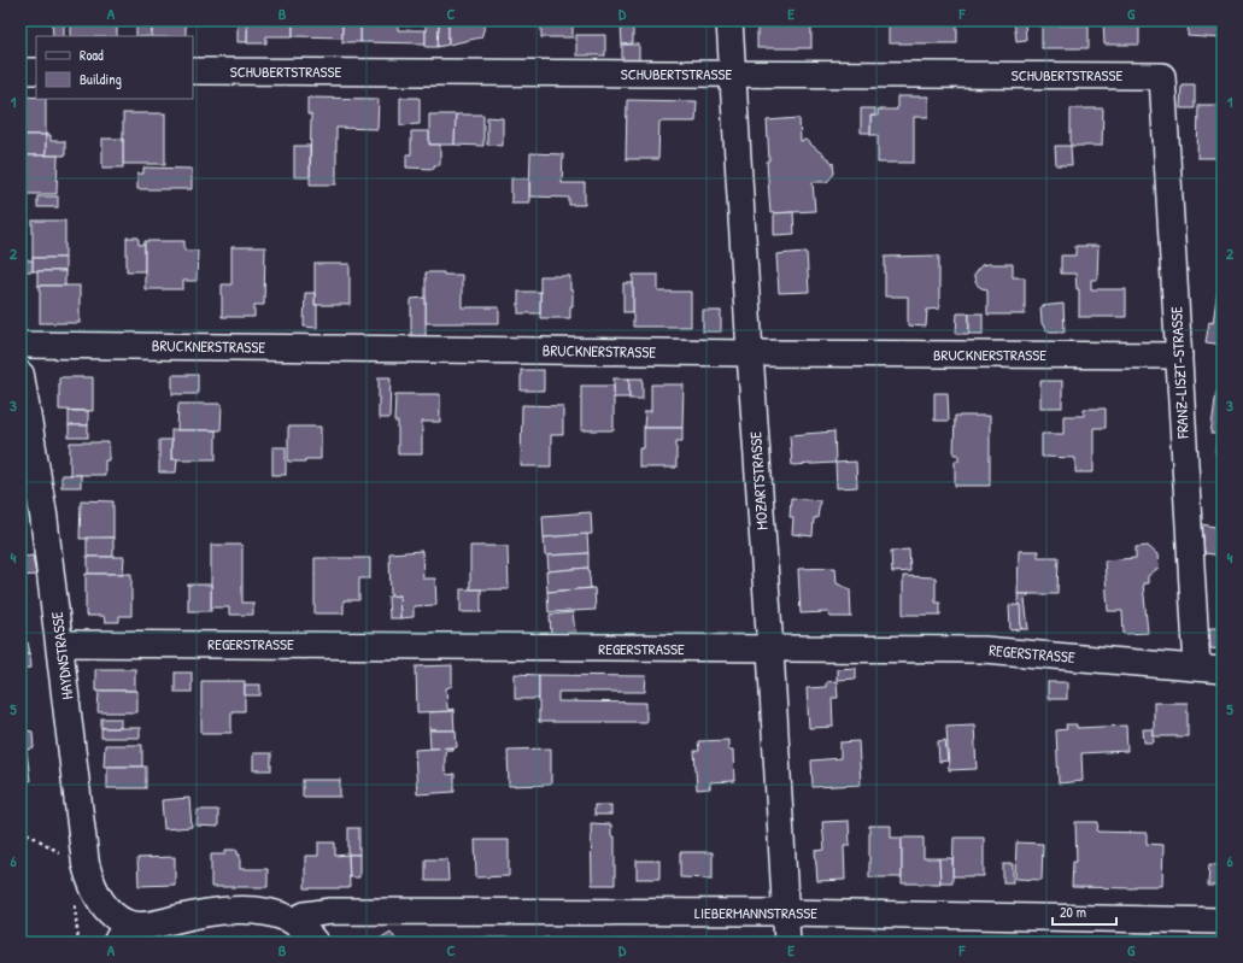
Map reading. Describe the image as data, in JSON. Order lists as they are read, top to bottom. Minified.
{"streets":{"street":["SCHUBERTSTRASSE","BRUCKNERSTRASSE","FRANZ-LISZT-STRASSE","MOZARTSTRASSE","REGERSTRASSE","HAYDNSTRASSE","LIEBERMANNSTRASSE"]},"crossings":[["SCHUBERTSTRASSE","FRANZ-LISZT-STRASSE"],["SCHUBERTSTRASSE","MOZARTSTRASSE"],["BRUCKNERSTRASSE","FRANZ-LISZT-STRASSE"],["BRUCKNERSTRASSE","MOZARTSTRASSE"],["FRANZ-LISZT-STRASSE","REGERSTRASSE"],["MOZARTSTRASSE","REGERSTRASSE"],["MOZARTSTRASSE","LIEBERMANNSTRASSE"],["REGERSTRASSE","HAYDNSTRASSE"]],"legend":["Road","Building"],"scale_bar":"20 m","grid":{"columns":["A","B","C","D","E","F","G"],"rows":["1","2","3","4","5","6"]}}
